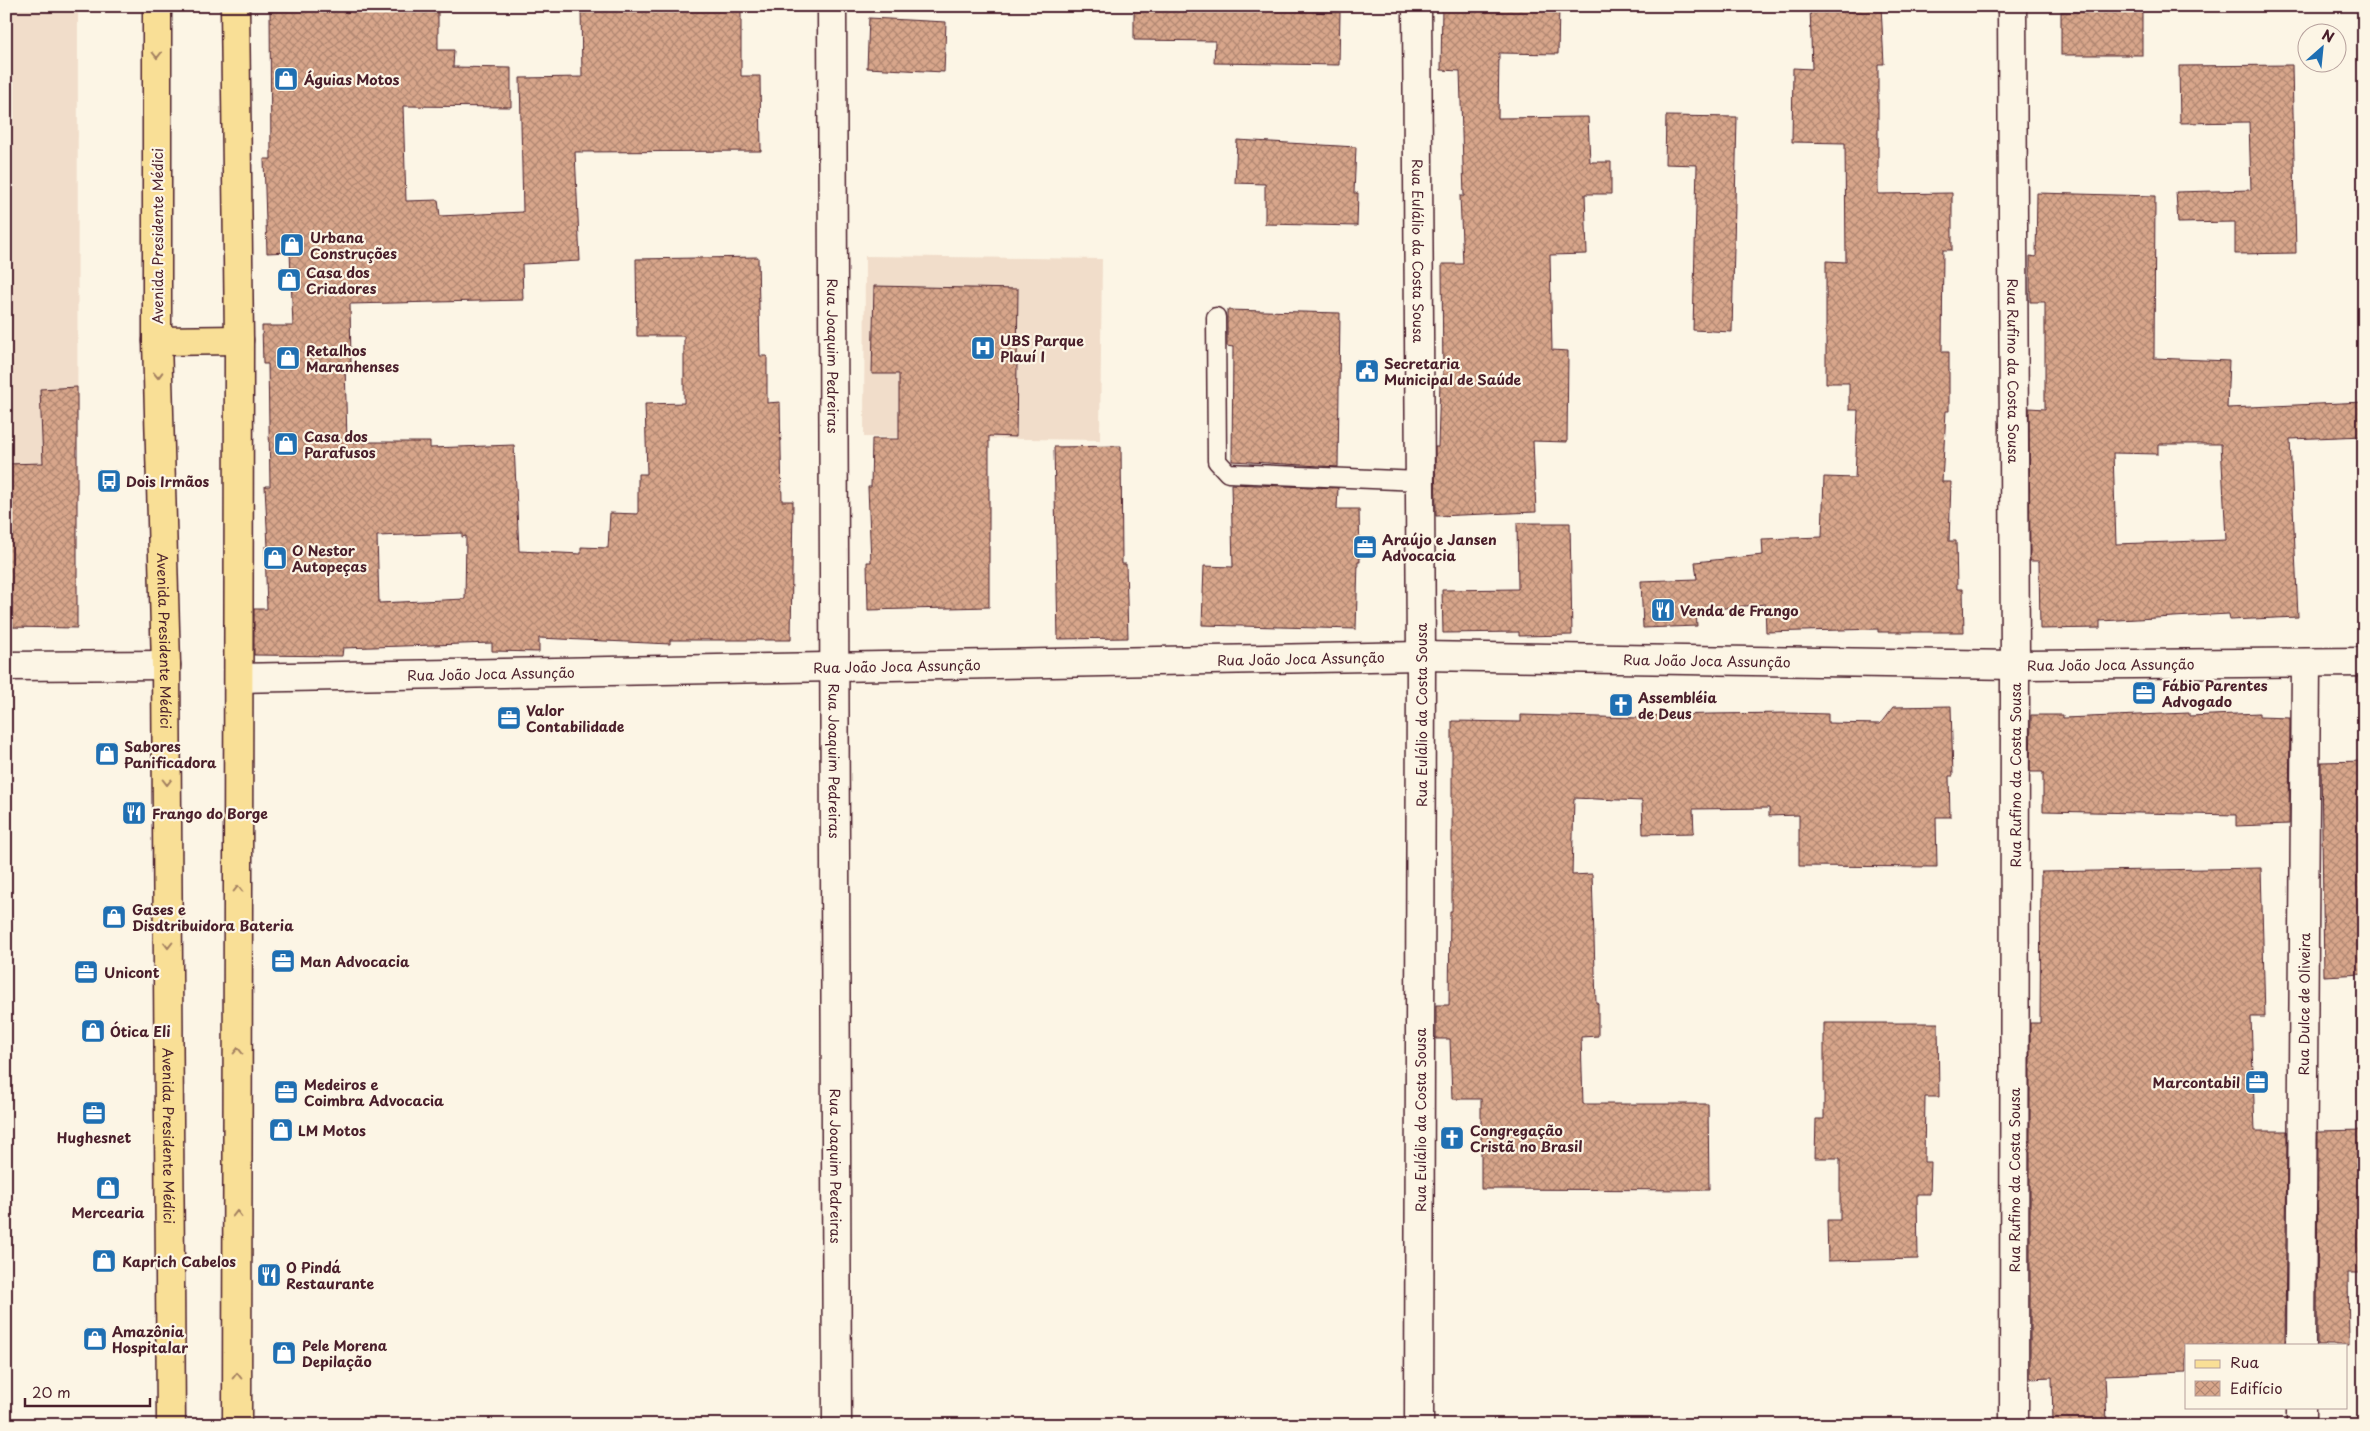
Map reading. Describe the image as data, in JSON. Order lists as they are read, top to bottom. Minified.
{"streets":{"main road":["Avenida Presidente Médici"],"street":["Rua Eulálio da Costa Sousa","Rua Joaquim Pedreiras","Rua Rufino da Costa Sousa","Rua João Joca Assunção","Rua Dulce de Oliveira"]},"crossings":[["Rua Eulálio da Costa Sousa","Rua João Joca Assunção"],["Rua Joaquim Pedreiras","Rua João Joca Assunção"],["Rua Rufino da Costa Sousa","Rua João Joca Assunção"],["Rua João Joca Assunção","Rua Dulce de Oliveira"]],"places":{"shop":["Águias Motos","Urbana Construções","Casa dos Criadores","Retalhos Maranhenses","Casa dos Parafusos","O Nestor Autopeças","Sabores Panificadora","Gases e Disdtribuidora Bateria","Ótica Eli","LM Motos","Mercearia","Kaprich Cabelos","Amazônia Hospitalar","Pele Morena Depilação"],"hospital":["UBS Parque PIauí I"],"public building":["Secretaria Municipal de Saúde"],"bus stop":["Dois Irmãos"],"office":["Araújo e Jansen Advocacia","Fábio Parentes Advogado","Valor Contabilidade","Man Advocacia","Unicont","Marcontabil","Medeiros e Coimbra Advocacia","Hughesnet"],"restaurant":["Venda de Frango","Frango do Borge","O Pindá Restaurante"],"church":["Assembléia de Deus","Congregação Cristã no Brasil"]},"legend":["Rua","Edifício"],"scale_bar":"20 m","north":"top right"}
